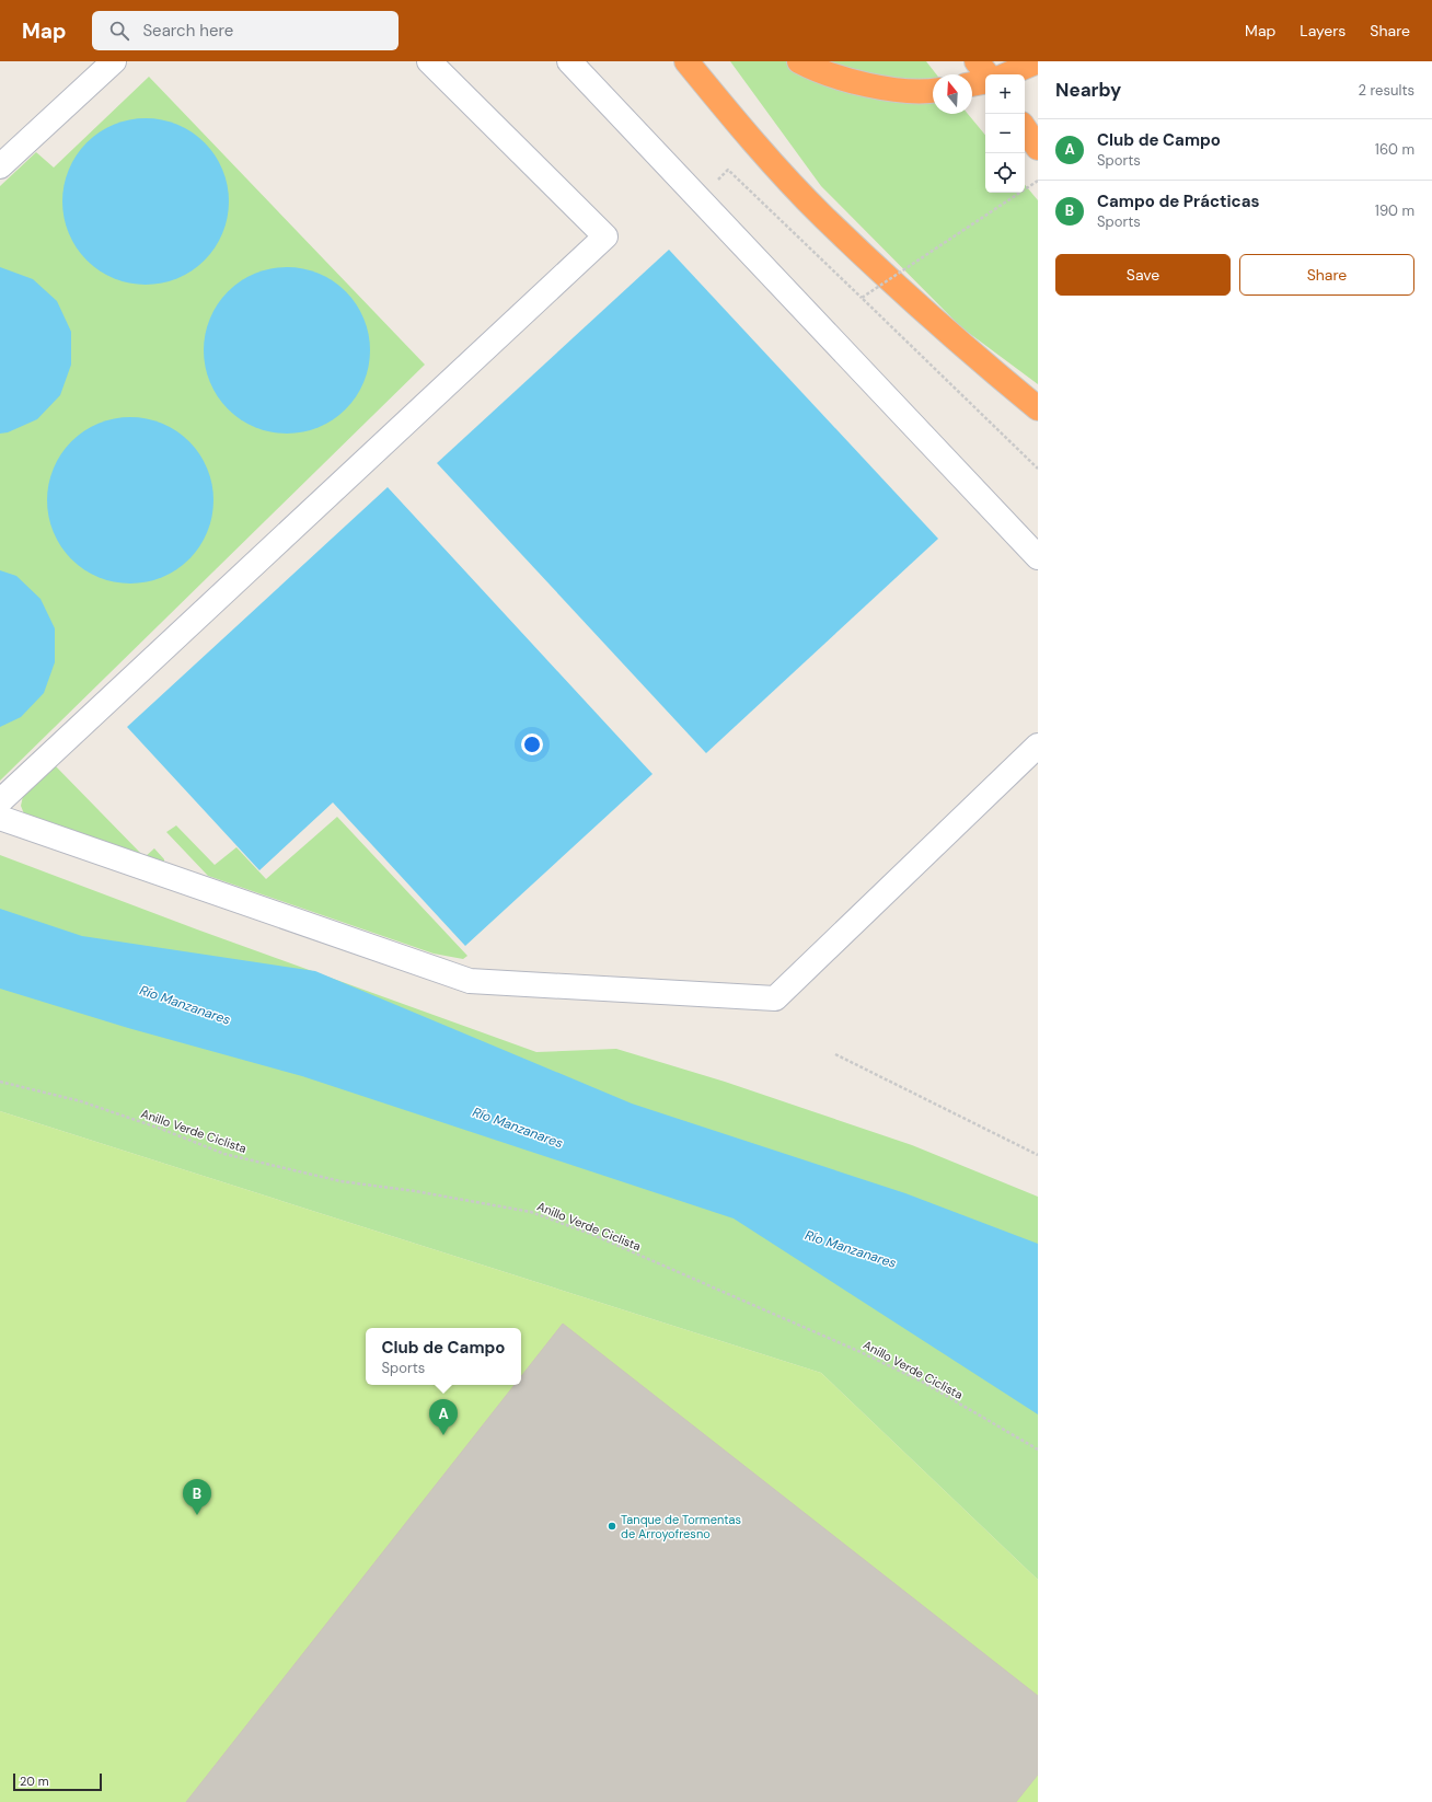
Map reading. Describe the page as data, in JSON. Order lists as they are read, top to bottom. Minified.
{"streets":{"path":["Anillo Verde Ciclista"]},"water":["Río Manzanares"],"places":["Tanque de Tormentas de Arroyofresno"],"scale_bar":"20 m","north":"top","page":{"header":"Map","search":"Search here","nav":["Map","Layers","Share"],"heading":["Nearby","2 results"],"map_buttons":["+","−"],"list":[{"mark":"A","name":"Club de Campo","note":"Sports","value":"160 m"},{"mark":"B","name":"Campo de Prácticas","note":"Sports","value":"190 m"}],"buttons":["Save","Share"],"popup":["Club de Campo","Sports"],"pins":["A","B"],"scale":"20 m"}}
